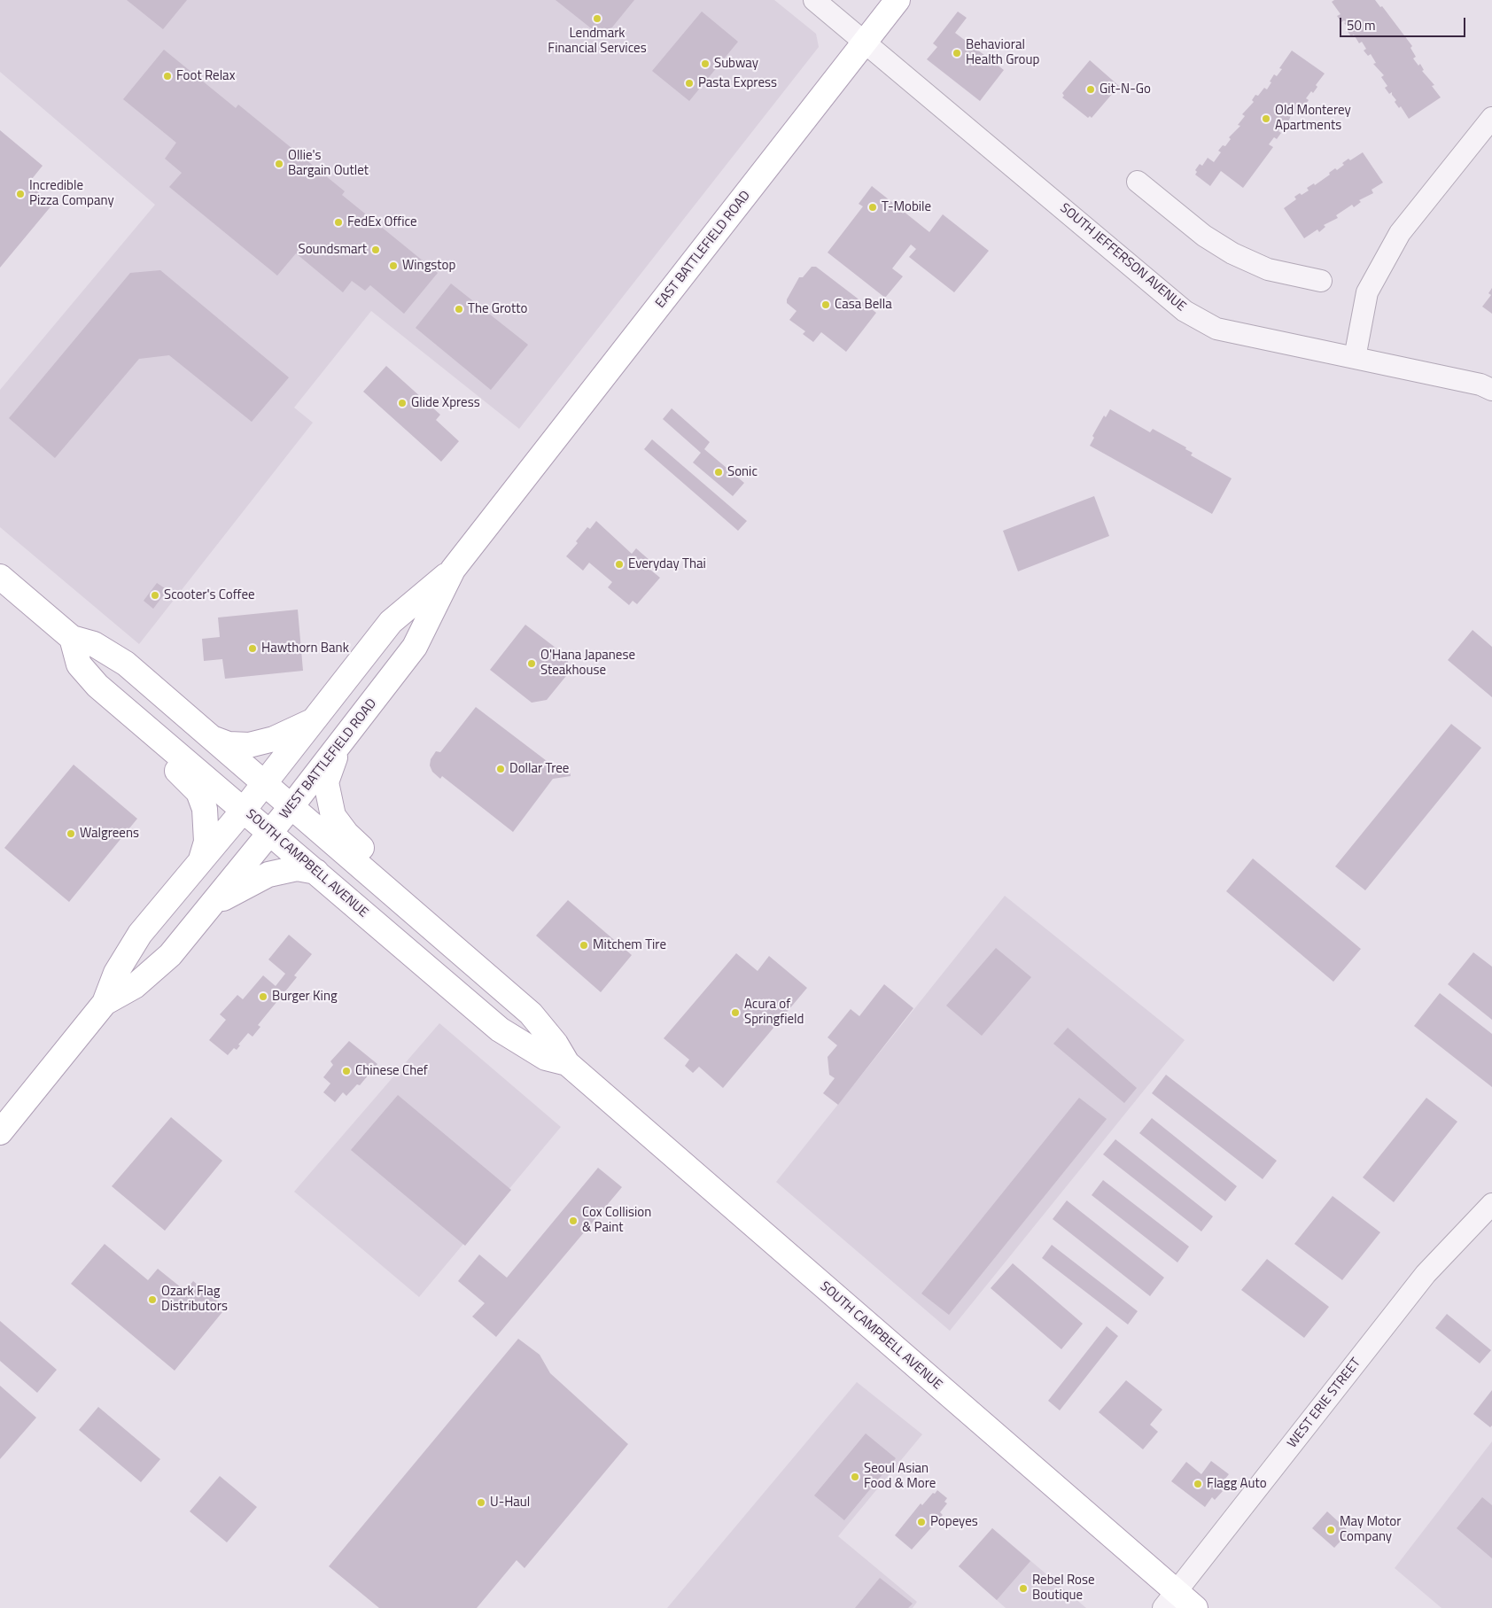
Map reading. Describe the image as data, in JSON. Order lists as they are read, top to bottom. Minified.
{"streets":{"main road":["EAST BATTLEFIELD ROAD","WEST BATTLEFIELD ROAD","SOUTH CAMPBELL AVENUE"],"street":["SOUTH JEFFERSON AVENUE","WEST ERIE STREET"]},"crossings":[["EAST BATTLEFIELD ROAD","SOUTH JEFFERSON AVENUE"],["EAST BATTLEFIELD ROAD","WEST BATTLEFIELD ROAD"],["WEST BATTLEFIELD ROAD","SOUTH CAMPBELL AVENUE"],["SOUTH CAMPBELL AVENUE","WEST ERIE STREET"]],"places":["Lendmark Financial Services","Behavioral Health Group","Subway","Foot Relax","Pasta Express","Git-N-Go","Old Monterey Apartments","Ollie's Bargain Outlet","Incredible Pizza Company","T-Mobile","FedEx Office","Soundsmart","Wingstop","Casa Bella","The Grotto","Glide Xpress","Sonic","Everyday Thai","Scooter's Coffee","Hawthorn Bank","O'Hana Japanese Steakhouse","Dollar Tree","Walgreens","Mitchem Tire","Burger King","Acura of Springfield","Chinese Chef","Cox Collision & Paint","Ozark Flag Distributors","Seoul Asian Food & More","Flagg Auto","U-Haul","Popeyes","May Motor Company","Rebel Rose Boutique"],"scale_bar":"50 m"}
